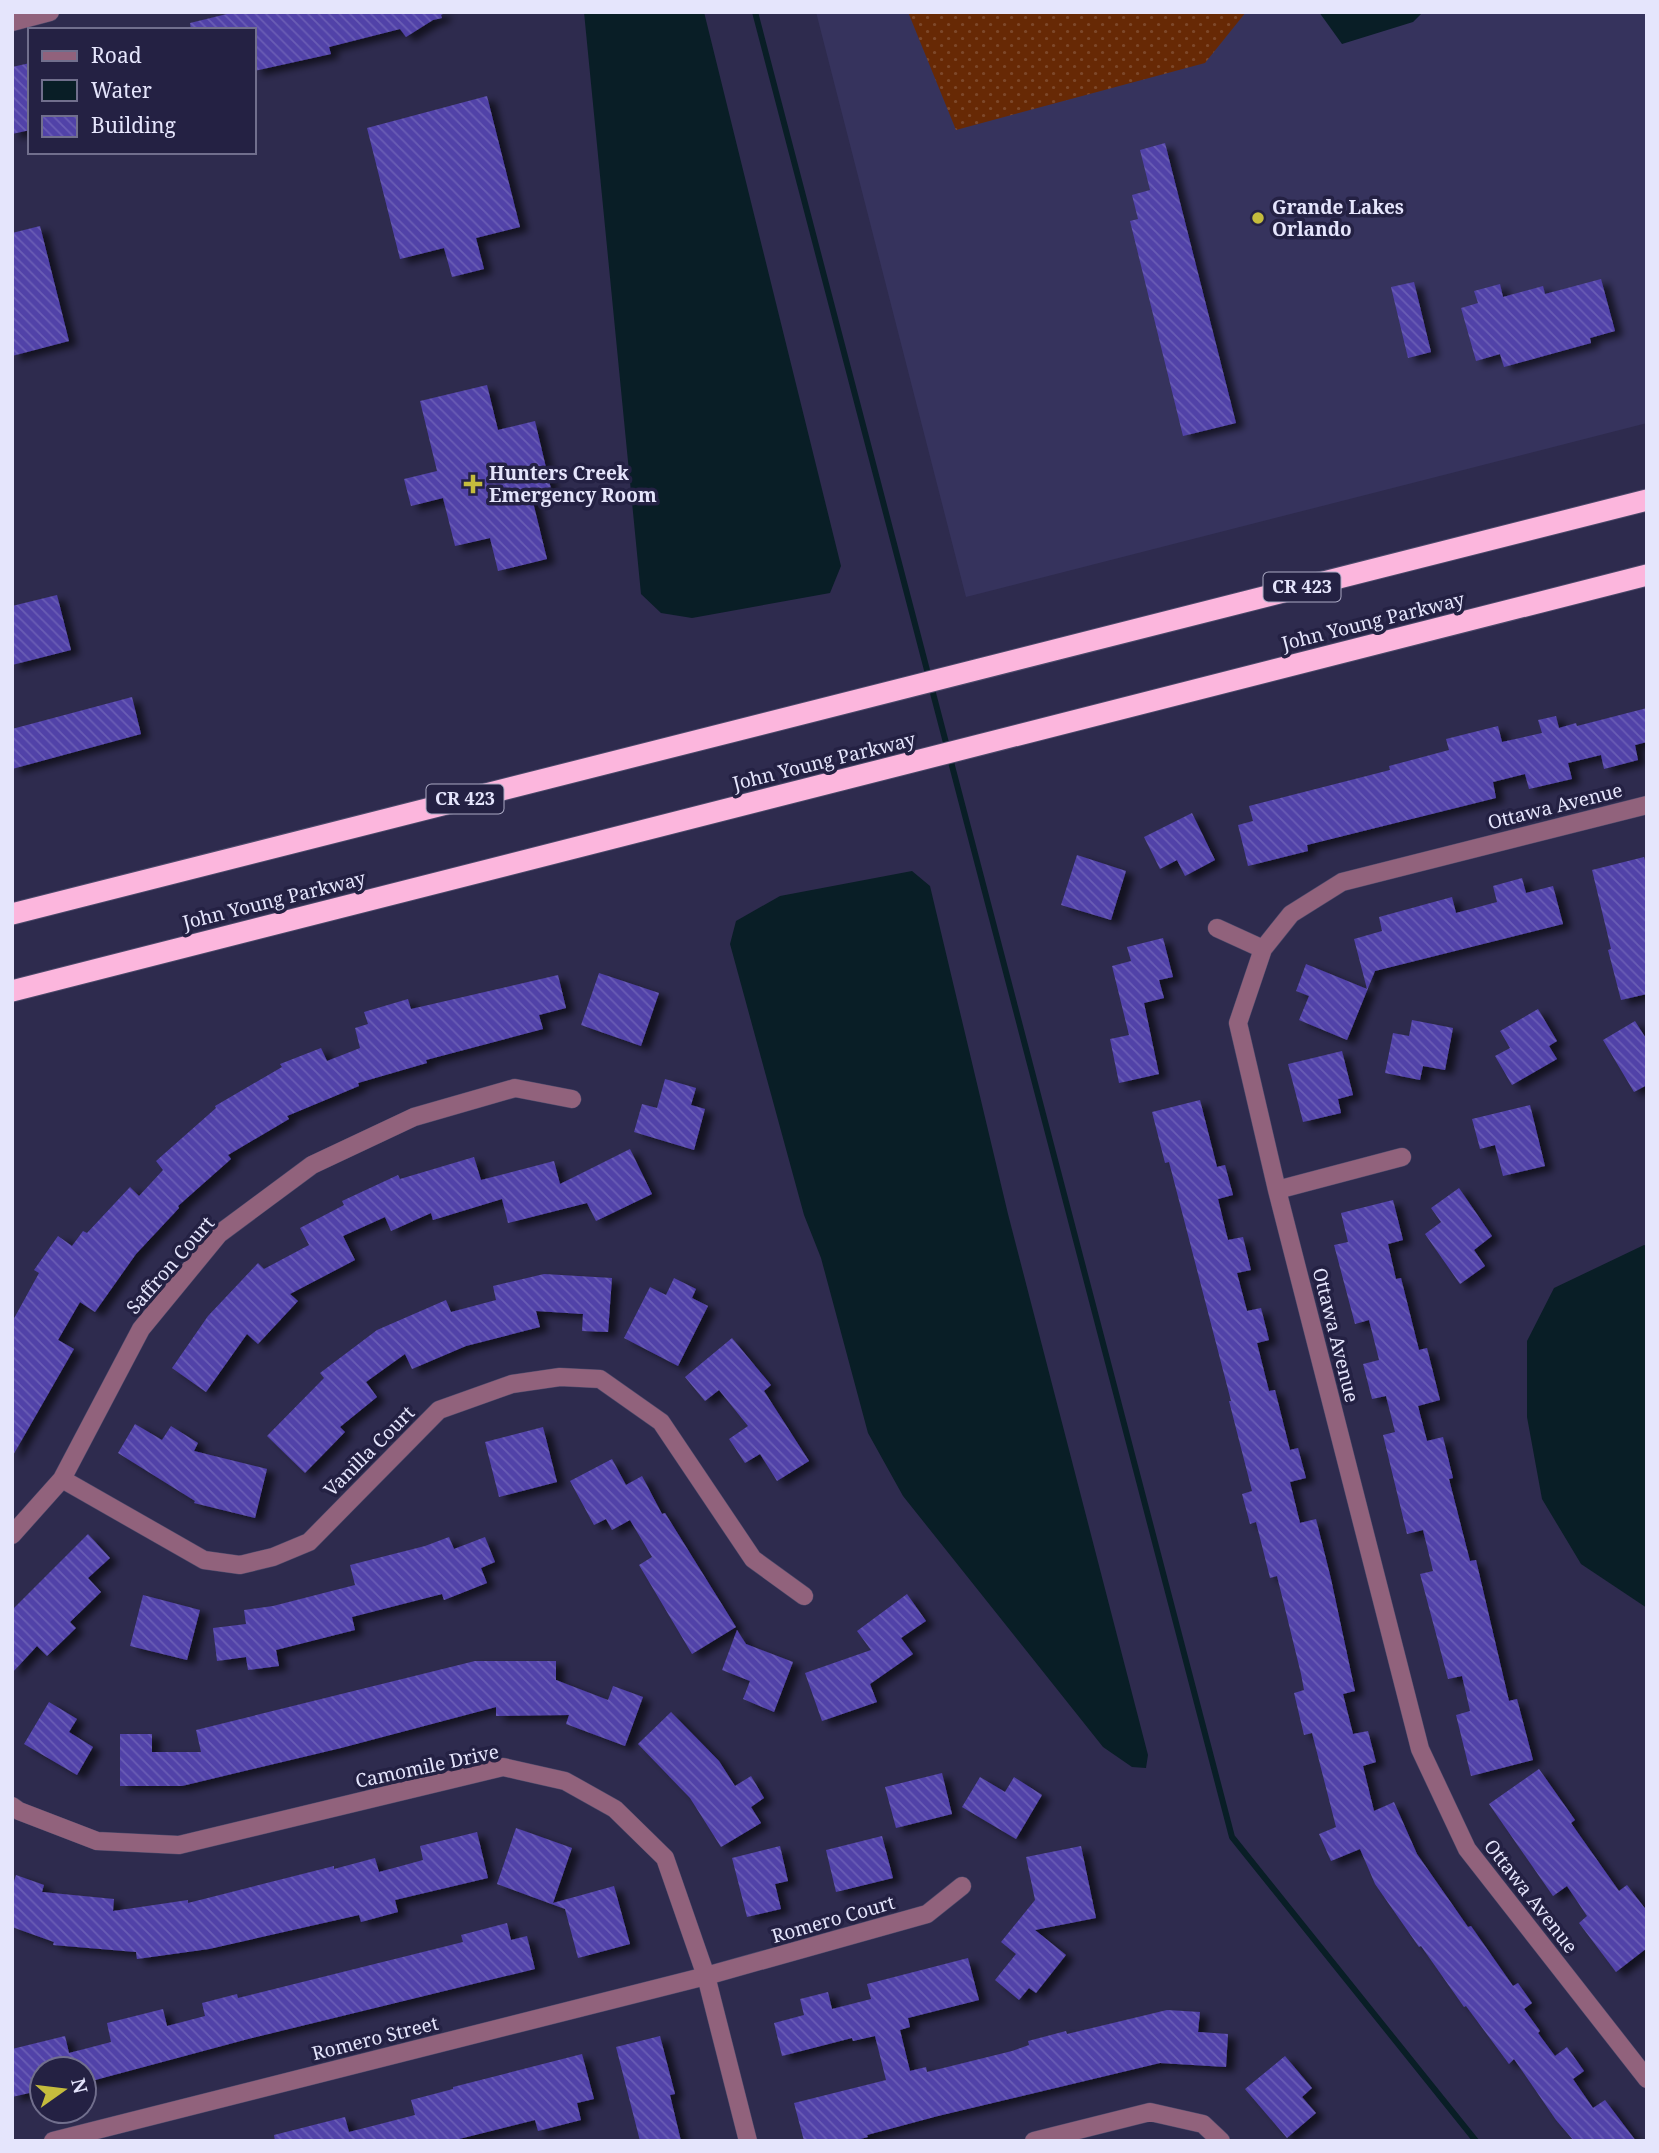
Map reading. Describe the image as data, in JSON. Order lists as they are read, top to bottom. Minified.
{"streets":{"highway":["CR 423","John Young Parkway"],"street":["Ottawa Avenue","Saffron Court","Vanilla Court","Camomile Drive","Romero Court","Romero Street"]},"crossings":[["Saffron Court","Vanilla Court"],["Camomile Drive","Romero Court"],["Camomile Drive","Romero Street"],["Romero Court","Romero Street"]],"places":{"other":["Grande Lakes Orlando"],"health":["Hunters Creek Emergency Room"]},"legend":["Road","Water","Building"],"north":"right"}
